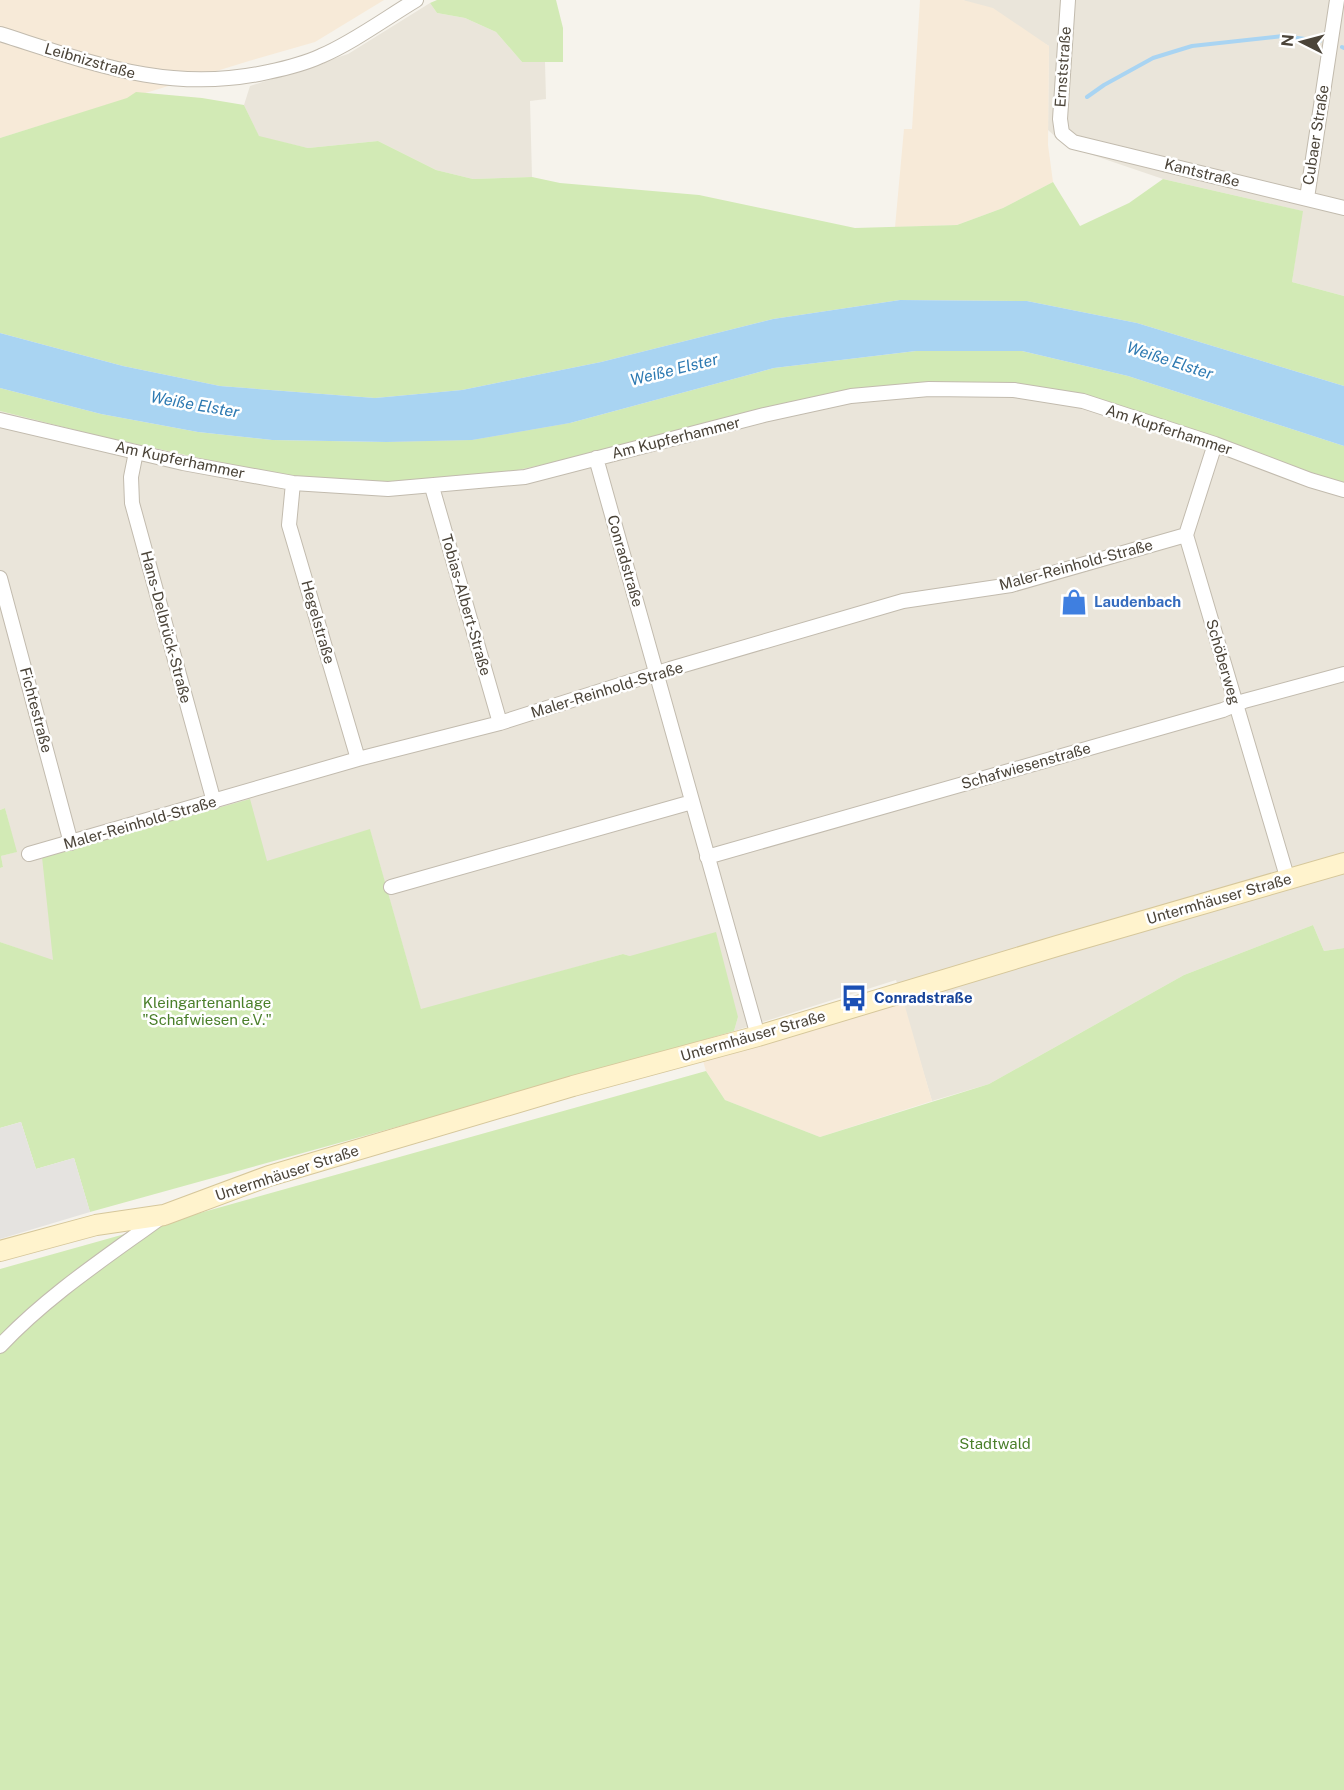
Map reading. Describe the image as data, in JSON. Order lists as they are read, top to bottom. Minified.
{"streets":{"main road":["Untermhäuser Straße"],"street":["Leibnizstraße","Ernststraße","Cubaer Straße","Kantstraße","Am Kupferhammer","Conradstraße","Maler-Reinhold-Straße","Tobias-Albert-Straße","Hegelstraße","Hans-Delbrück-Straße","Schöberweg","Fichtestraße","Schafwiesenstraße"]},"crossings":[["Ernststraße","Kantstraße"],["Cubaer Straße","Kantstraße"],["Am Kupferhammer","Conradstraße"],["Am Kupferhammer","Tobias-Albert-Straße"],["Am Kupferhammer","Hegelstraße"],["Am Kupferhammer","Hans-Delbrück-Straße"],["Conradstraße","Maler-Reinhold-Straße"],["Conradstraße","Schafwiesenstraße"],["Conradstraße","Untermhäuser Straße"],["Maler-Reinhold-Straße","Tobias-Albert-Straße"],["Maler-Reinhold-Straße","Hegelstraße"],["Maler-Reinhold-Straße","Hans-Delbrück-Straße"],["Maler-Reinhold-Straße","Schöberweg"],["Maler-Reinhold-Straße","Fichtestraße"],["Schöberweg","Schafwiesenstraße"],["Schöberweg","Untermhäuser Straße"]],"water":["Weiße Elster"],"parks":["Kleingartenanlage \"Schafwiesen e.V.\"","Stadtwald"],"places":{"shop":["Laudenbach"],"bus stop":["Conradstraße"]},"north":"left"}
